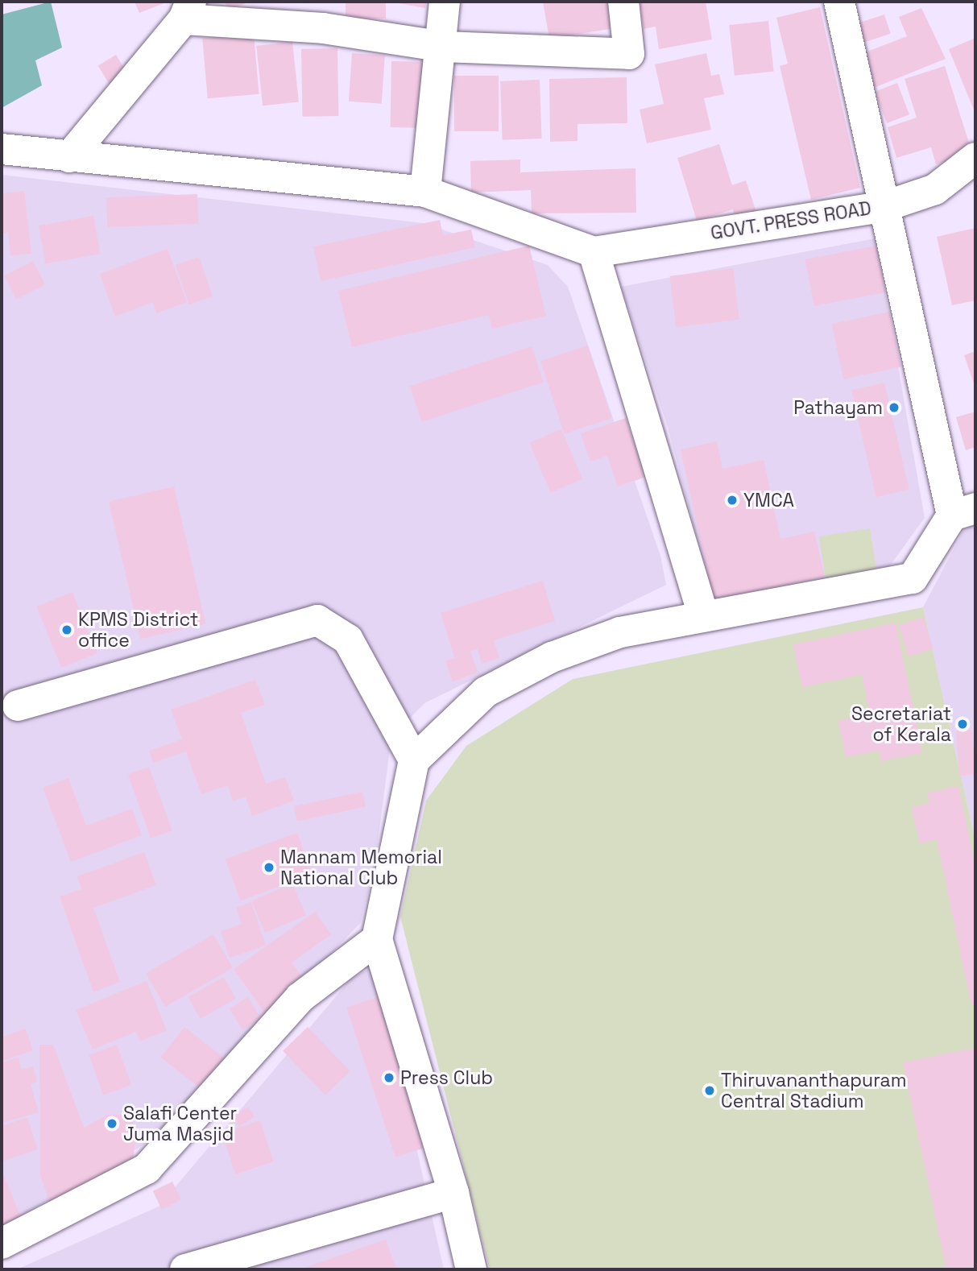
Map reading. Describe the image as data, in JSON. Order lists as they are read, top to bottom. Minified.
{"streets":{"street":["GOVT. PRESS ROAD"]},"places":["Pathayam","YMCA","KPMS District office","Secretariat of Kerala","Mannam Memorial National Club","Press Club","Thiruvananthapuram Central Stadium","Salafi Center Juma Masjid"]}
